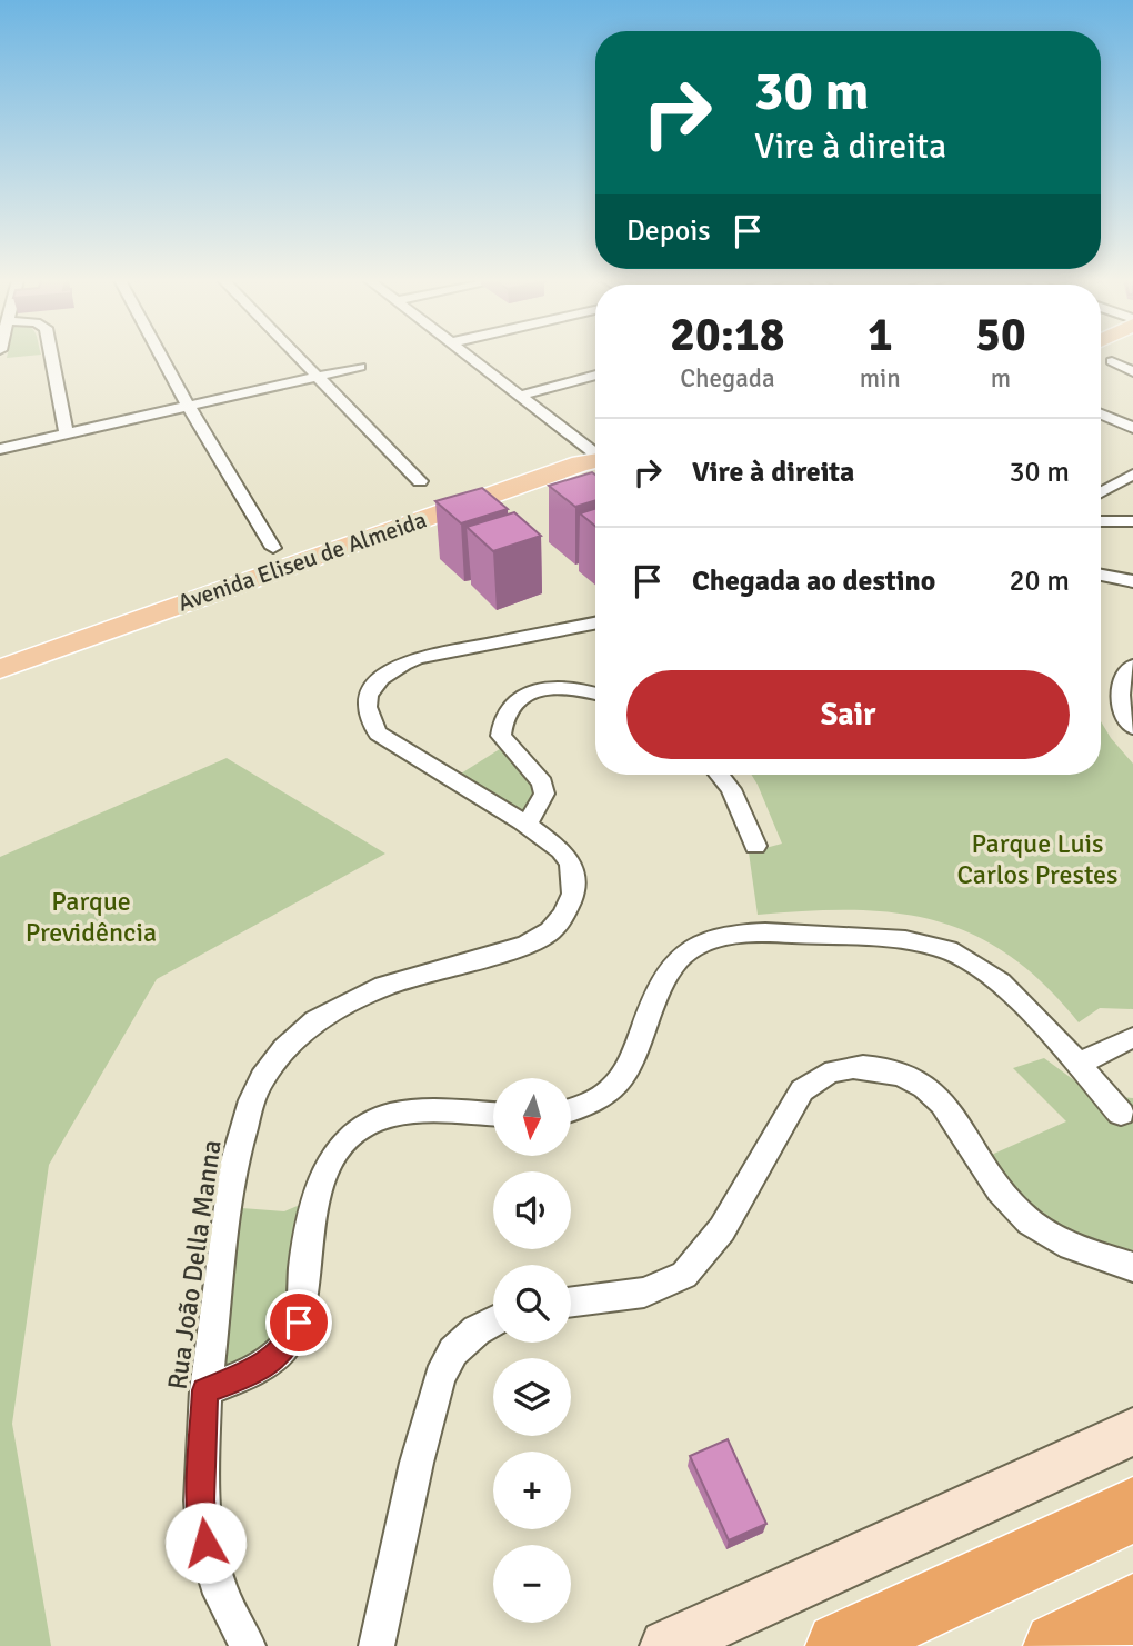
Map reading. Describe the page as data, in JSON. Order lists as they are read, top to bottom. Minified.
{"streets":{"main road":["Avenida Eliseu de Almeida"],"street":["Rua João Della Manna"]},"parks":["Parque Luis Carlos Prestes","Parque Previdência"],"north":"bottom","page":{"turn":["30 m","Vire à direita"],"then":"Depois","eta":["20:18","Chegada","1","min","50","m"],"list":[{"name":"Vire à direita","value":"30 m"},{"name":"Chegada ao destino","value":"20 m"}],"buttons":"Sair","map_buttons":["+","−"]}}
